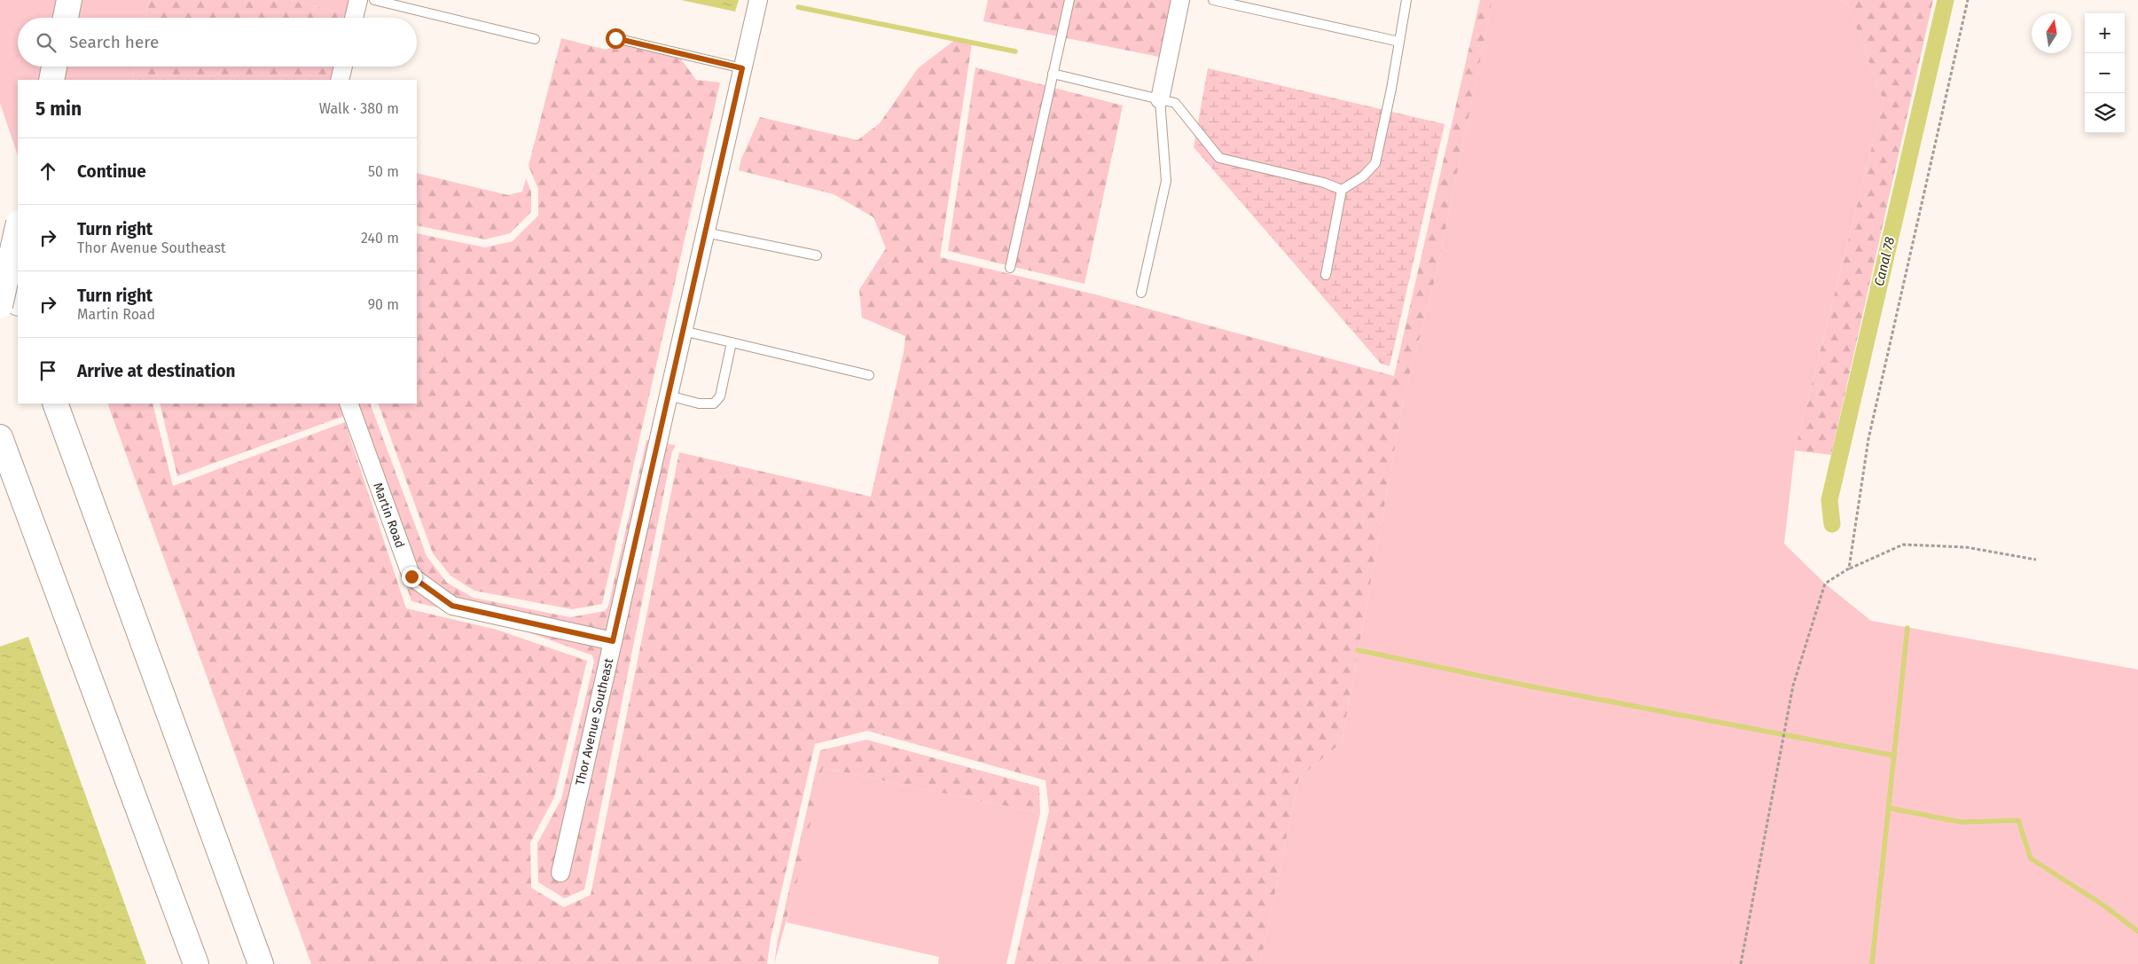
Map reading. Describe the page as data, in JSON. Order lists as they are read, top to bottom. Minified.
{"streets":{"street":["Martin Road","Thor Avenue Southeast"]},"crossings":[["Martin Road","Thor Avenue Southeast"]],"water":["Canal 78"],"north":"top","page":{"map_buttons":["+","−"],"search":"Search here","heading":["5 min","Walk · 380 m"],"list":[["Continue","50 m"],["Turn right","Thor Avenue Southeast","240 m"],["Turn right","Martin Road","90 m"],"Arrive at destination"]}}
